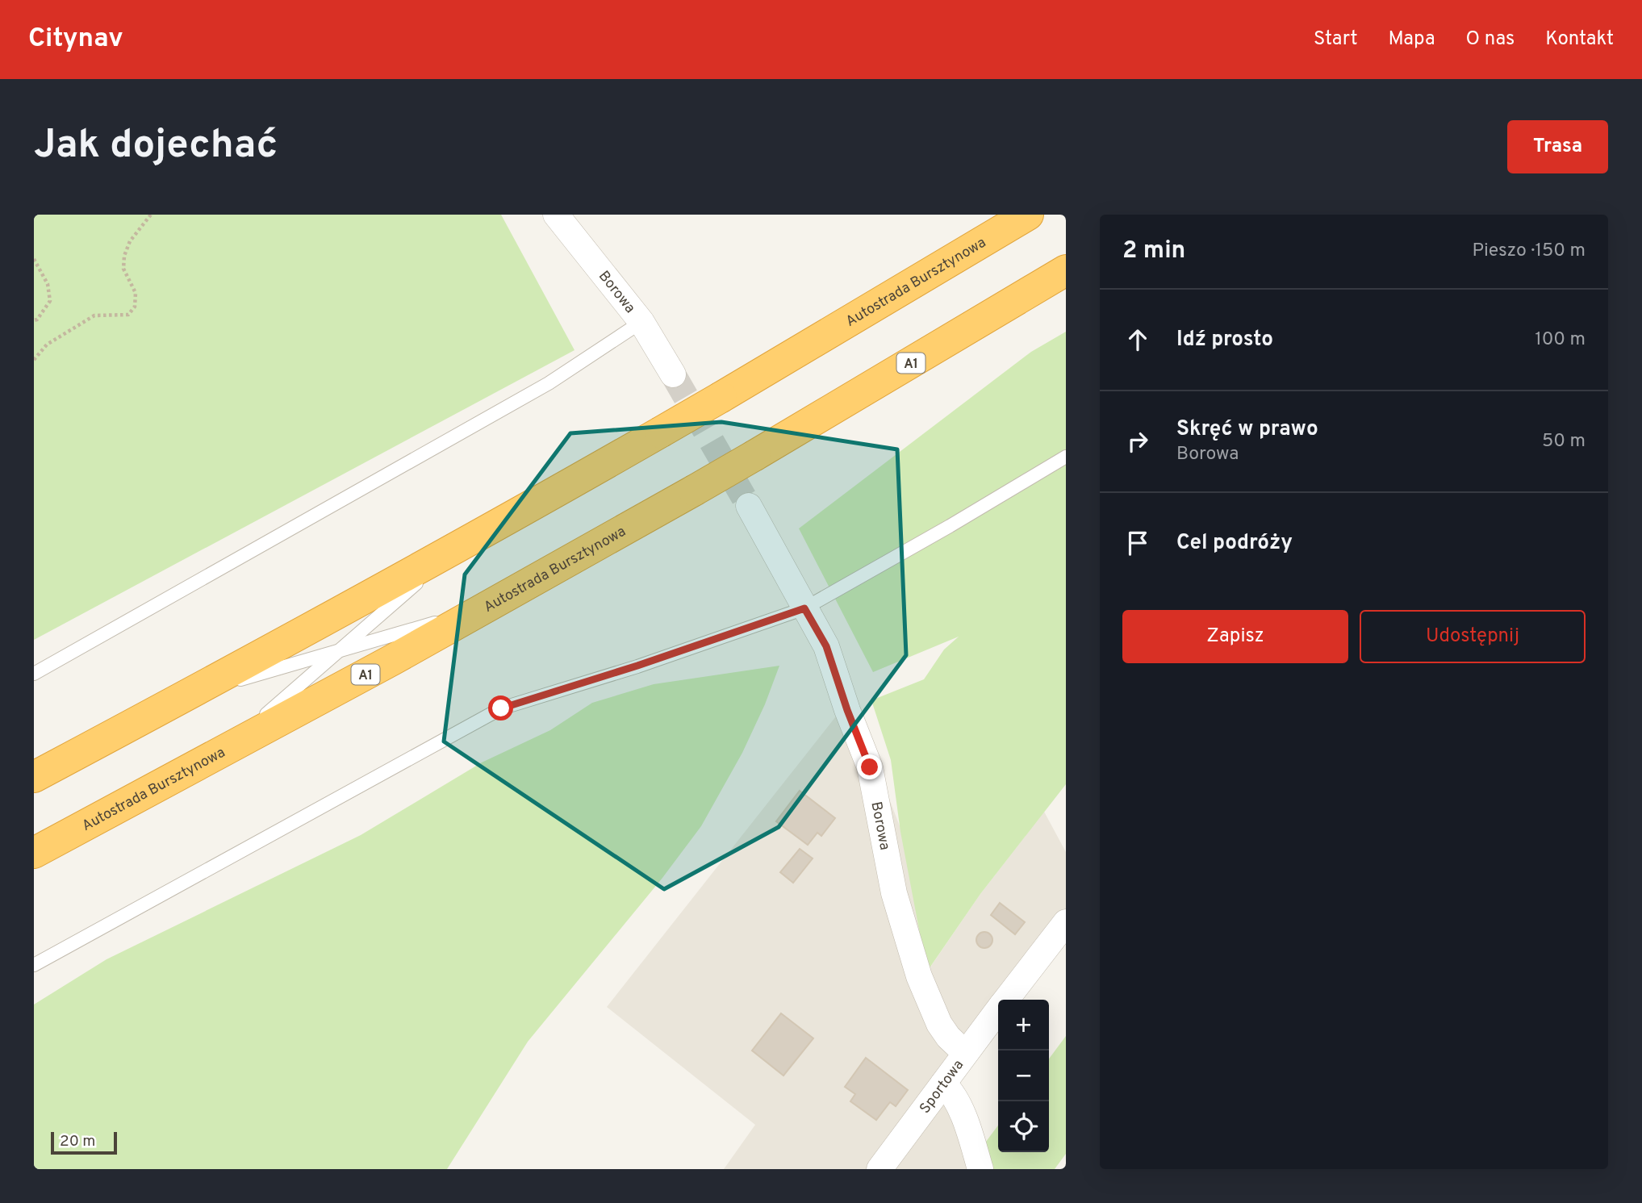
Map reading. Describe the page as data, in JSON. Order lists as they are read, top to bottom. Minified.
{"streets":{"highway":["Autostrada Bursztynowa","A1"],"street":["Borowa","Sportowa"]},"crossings":[["Borowa","Sportowa"]],"scale_bar":"20 m","page":{"header":"Citynav","nav":["Start","Mapa","O nas","Kontakt"],"buttons":["Trasa",["Zapisz","Udostępnij"]],"title":"Jak dojechać","heading":["2 min","Pieszo · 150 m"],"list":[["Idź prosto","100 m"],["Skręć w prawo","Borowa","50 m"],"Cel podróży"],"map_buttons":["+","−"],"scale":"20 m"}}
